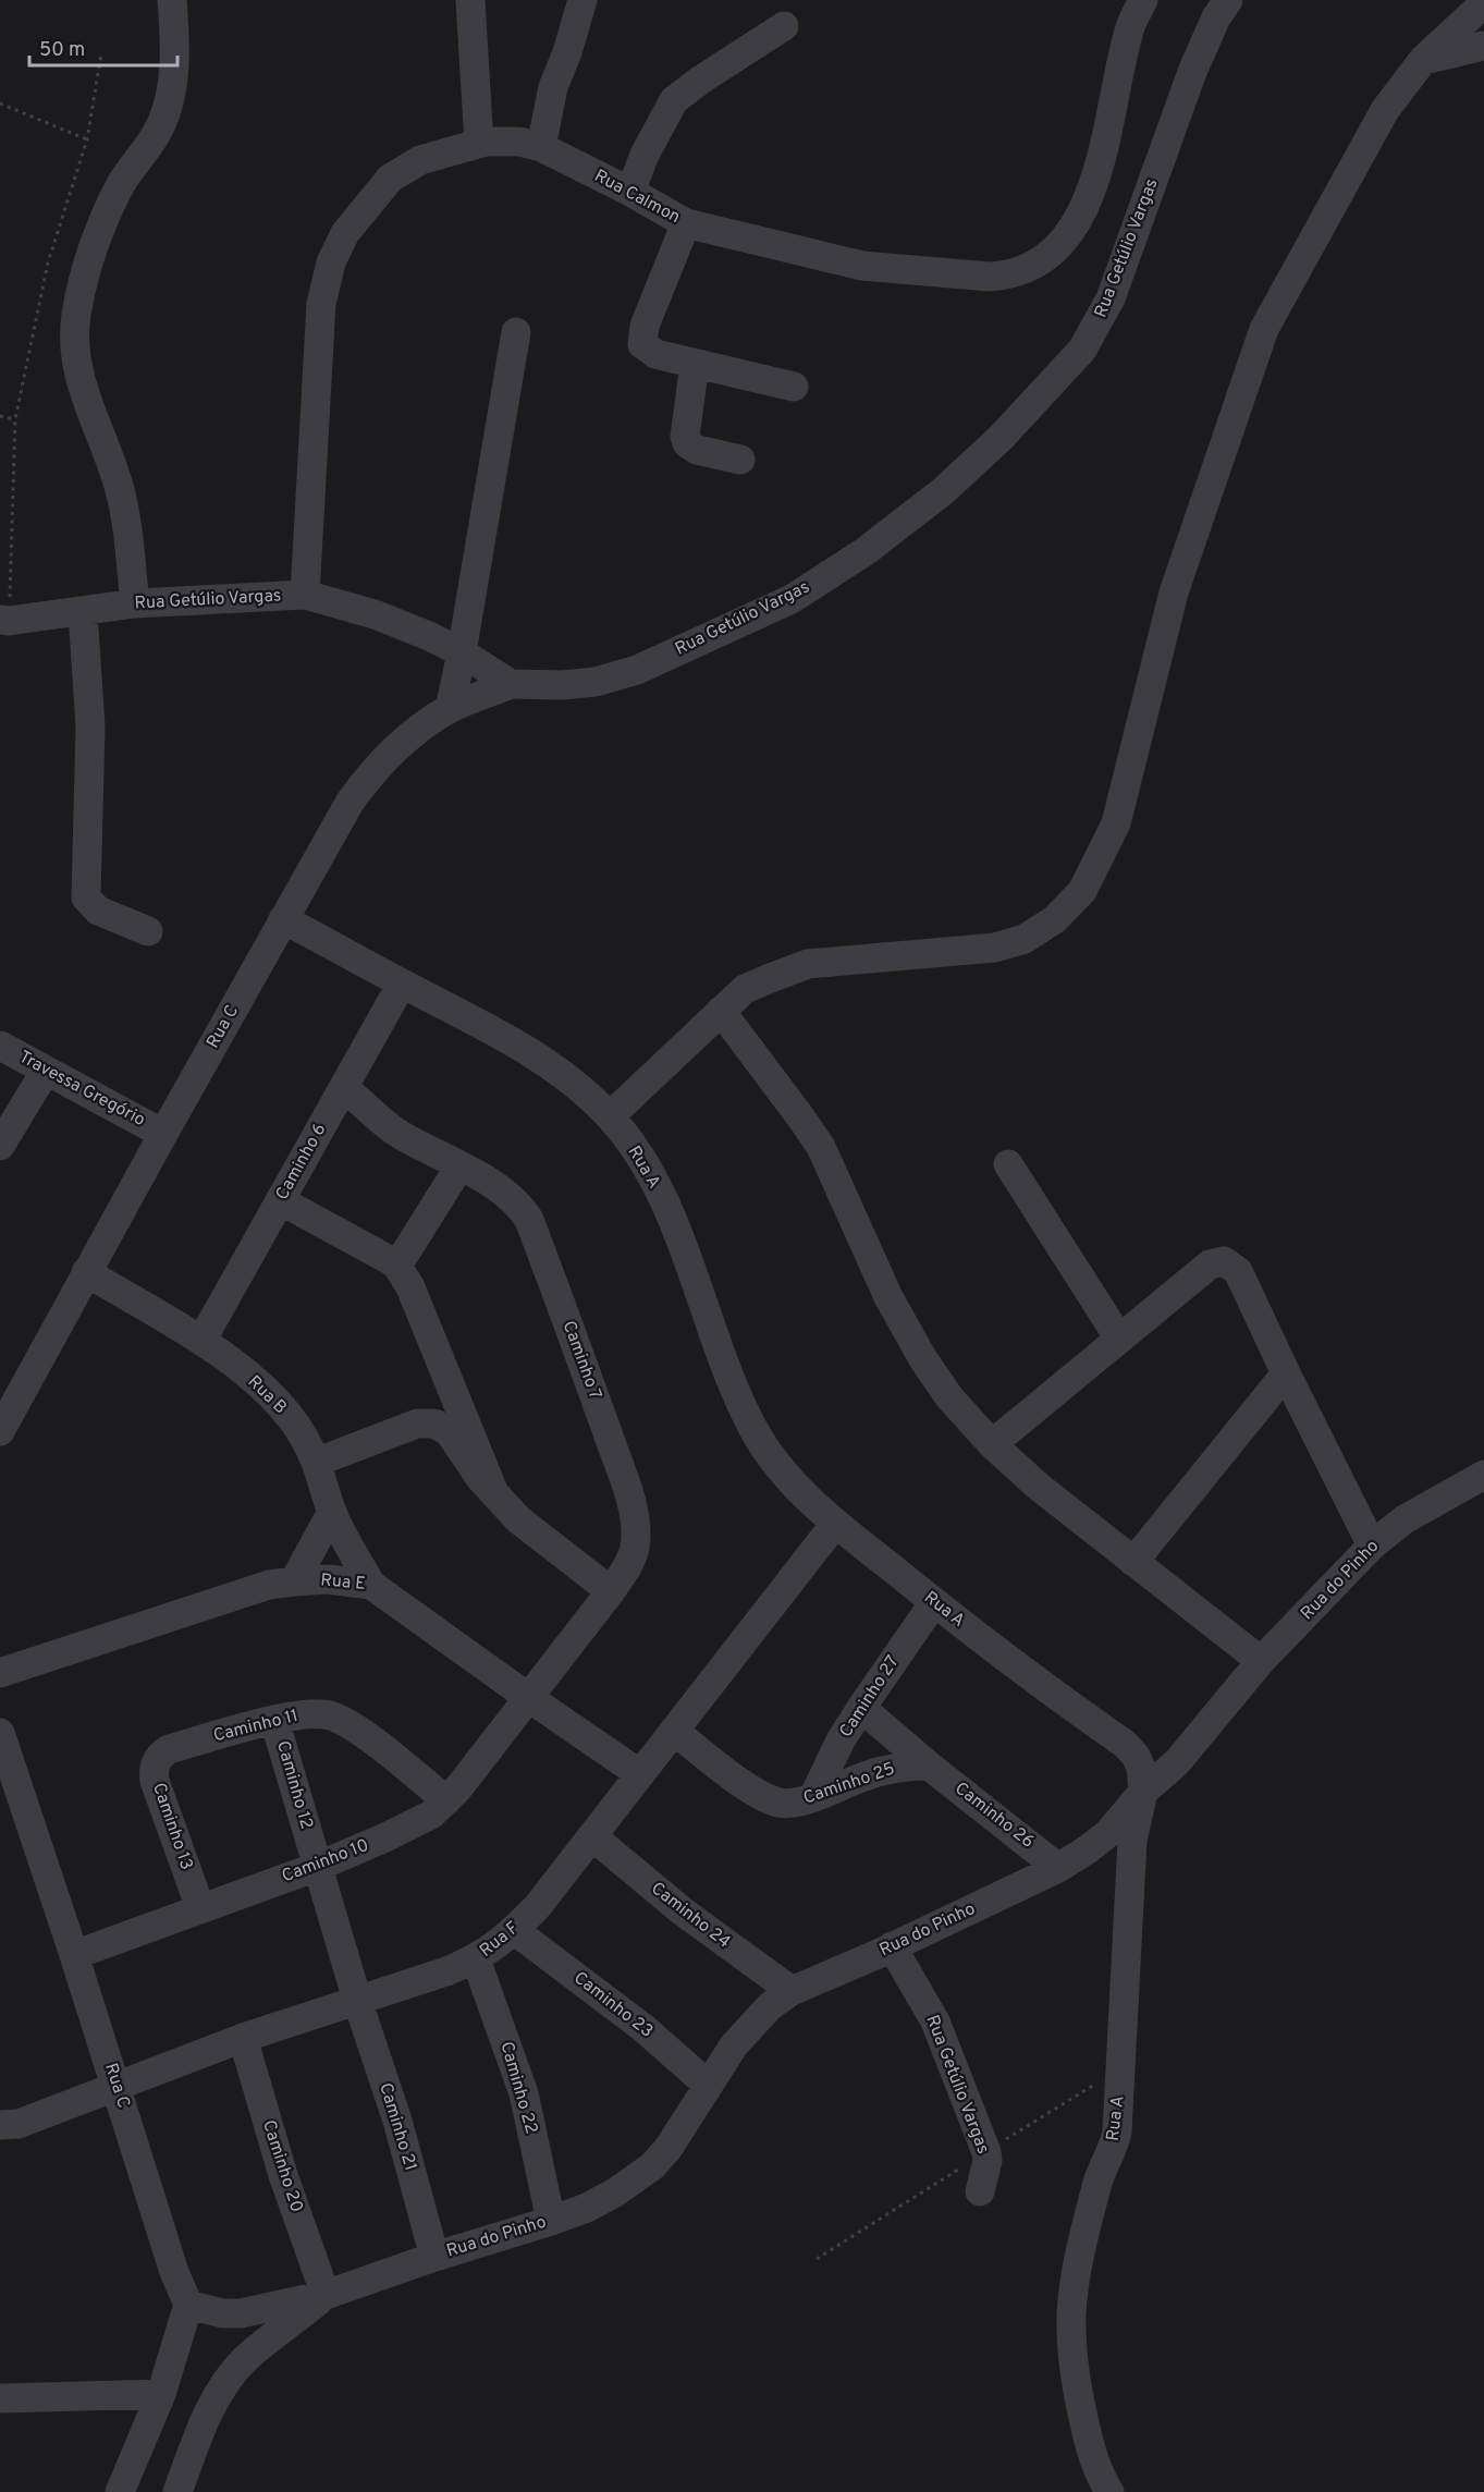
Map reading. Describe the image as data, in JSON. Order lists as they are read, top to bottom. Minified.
{"streets":{"street":["Rua Calmon","Rua Getúlio Vargas","Rua C","Travessa Gregório","Caminho 6","Rua A","Caminho 7","Rua B","Rua do Pinho","Rua E","Caminho 27","Caminho 11","Caminho 25","Caminho 12","Caminho 26","Caminho 13","Caminho 10","Caminho 24","Rua F","Caminho 23","Caminho 22","Caminho 21","Caminho 20"]},"crossings":[["Rua Calmon","Rua Getúlio Vargas"],["Rua Getúlio Vargas","Rua C"],["Rua Getúlio Vargas","Rua do Pinho"],["Rua C","Travessa Gregório"],["Rua C","Rua A"],["Rua C","Rua B"],["Rua C","Caminho 10"],["Rua C","Rua F"],["Caminho 6","Rua A"],["Caminho 6","Caminho 7"],["Caminho 6","Rua B"],["Rua A","Rua do Pinho"],["Rua A","Caminho 27"],["Rua A","Rua F"],["Caminho 7","Rua E"],["Caminho 7","Caminho 10"],["Rua B","Rua E"],["Rua do Pinho","Caminho 26"],["Rua do Pinho","Caminho 24"],["Rua do Pinho","Caminho 23"],["Rua do Pinho","Caminho 22"],["Rua do Pinho","Caminho 21"],["Rua do Pinho","Caminho 20"],["Rua E","Caminho 10"],["Rua E","Rua F"],["Caminho 27","Caminho 25"],["Caminho 27","Caminho 26"],["Caminho 11","Caminho 12"],["Caminho 11","Caminho 13"],["Caminho 11","Caminho 10"],["Caminho 25","Caminho 26"],["Caminho 25","Rua F"],["Caminho 12","Caminho 10"],["Caminho 12","Rua F"],["Caminho 12","Caminho 21"],["Caminho 13","Caminho 10"],["Caminho 24","Rua F"],["Rua F","Caminho 23"],["Rua F","Caminho 22"],["Rua F","Caminho 21"],["Rua F","Caminho 20"]],"scale_bar":"50 m"}
